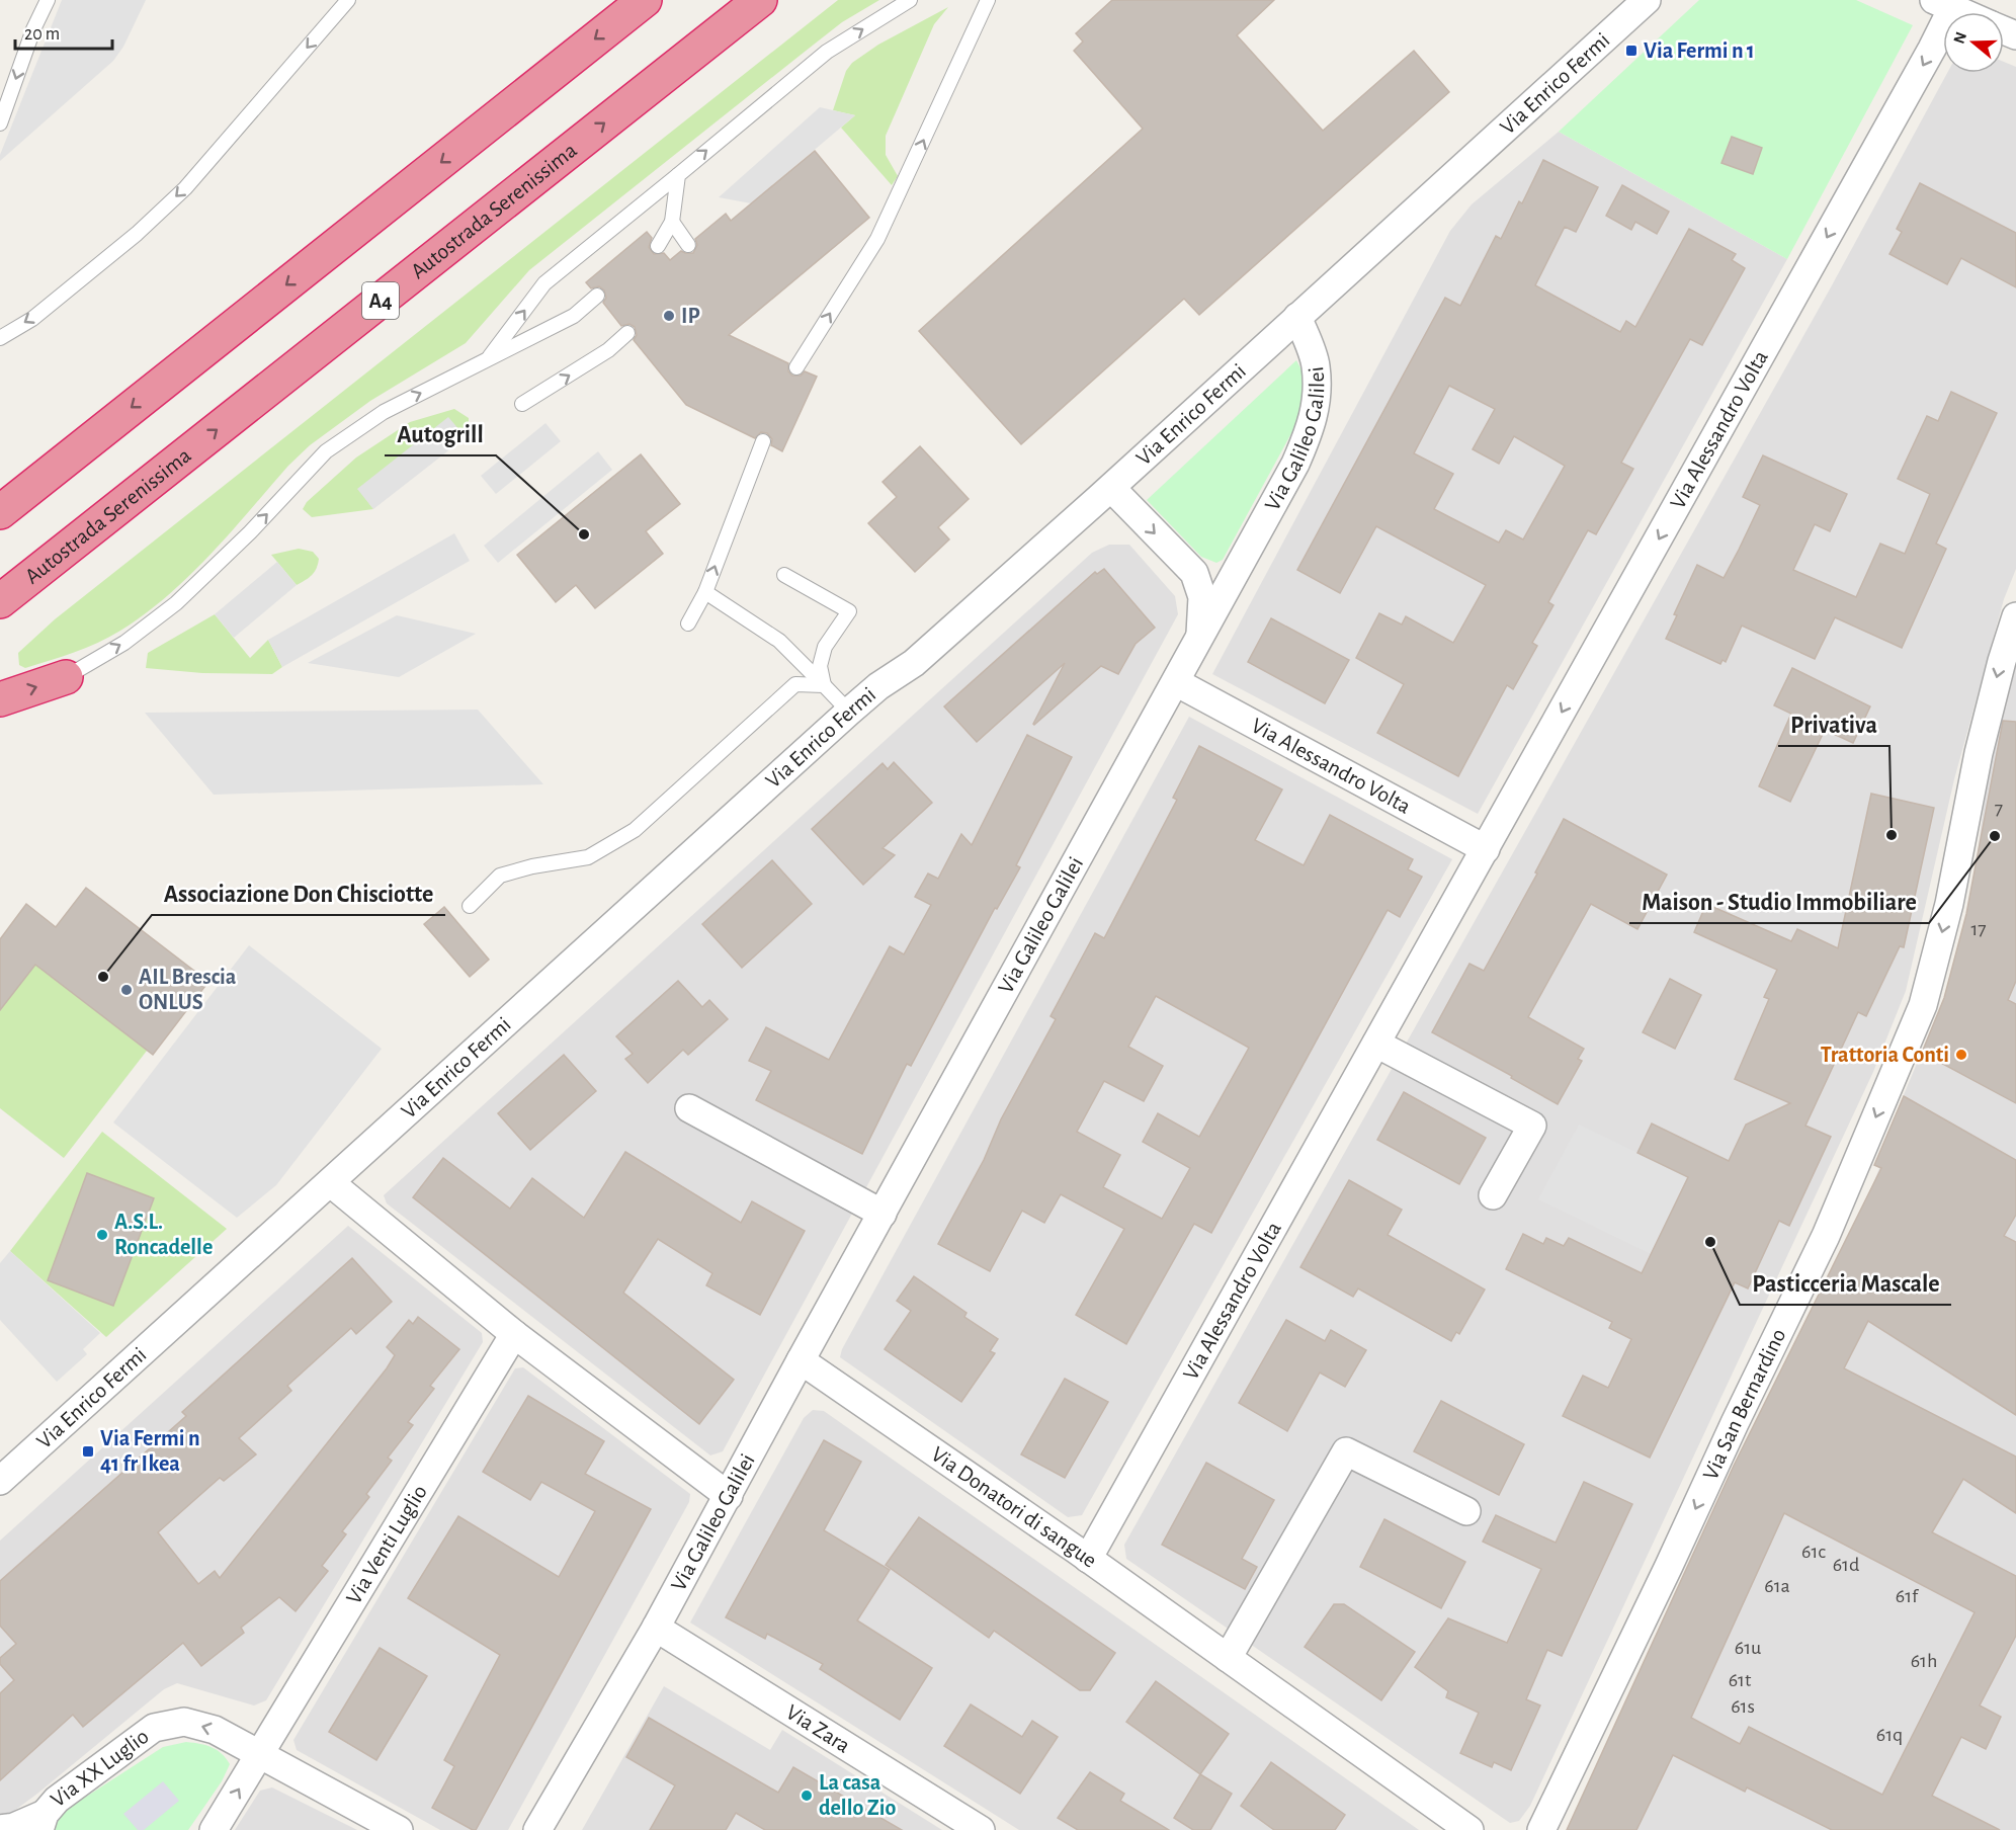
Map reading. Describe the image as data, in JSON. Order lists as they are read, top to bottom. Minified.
{"streets":{"highway":["Autostrada Serenissima","A4"],"street":["Via Enrico Fermi","Via Alessandro Volta","Via Galileo Galilei","Via San Bernardino","Via Donatori di sangue","Via Venti Luglio","Via Zara","Via XX Luglio"]},"crossings":[["Via Enrico Fermi","Via Galileo Galilei"],["Via Alessandro Volta","Via Galileo Galilei"],["Via Alessandro Volta","Via Donatori di sangue"],["Via Galileo Galilei","Via Donatori di sangue"],["Via Galileo Galilei","Via Zara"],["Via Venti Luglio","Via XX Luglio"]],"one_way":["Via Alessandro Volta","Via San Bernardino","Via XX Luglio"],"places":{"transit":["Via Fermi n 1","Via Fermi n 41 fr Ikea"],"other":["IP","Autogrill","Privativa","Maison - Studio Immobiliare","Associazione Don Chisciotte","AIL Brescia ONLUS","Trattoria Conti","A.S.L. Roncadelle","Pasticceria Mascale","La casa dello Zio"]},"house_numbers":["7","17","61c","61d","61a","61f","61u","61h","61t","61s","61q"],"scale_bar":"20 m","north":"left"}
